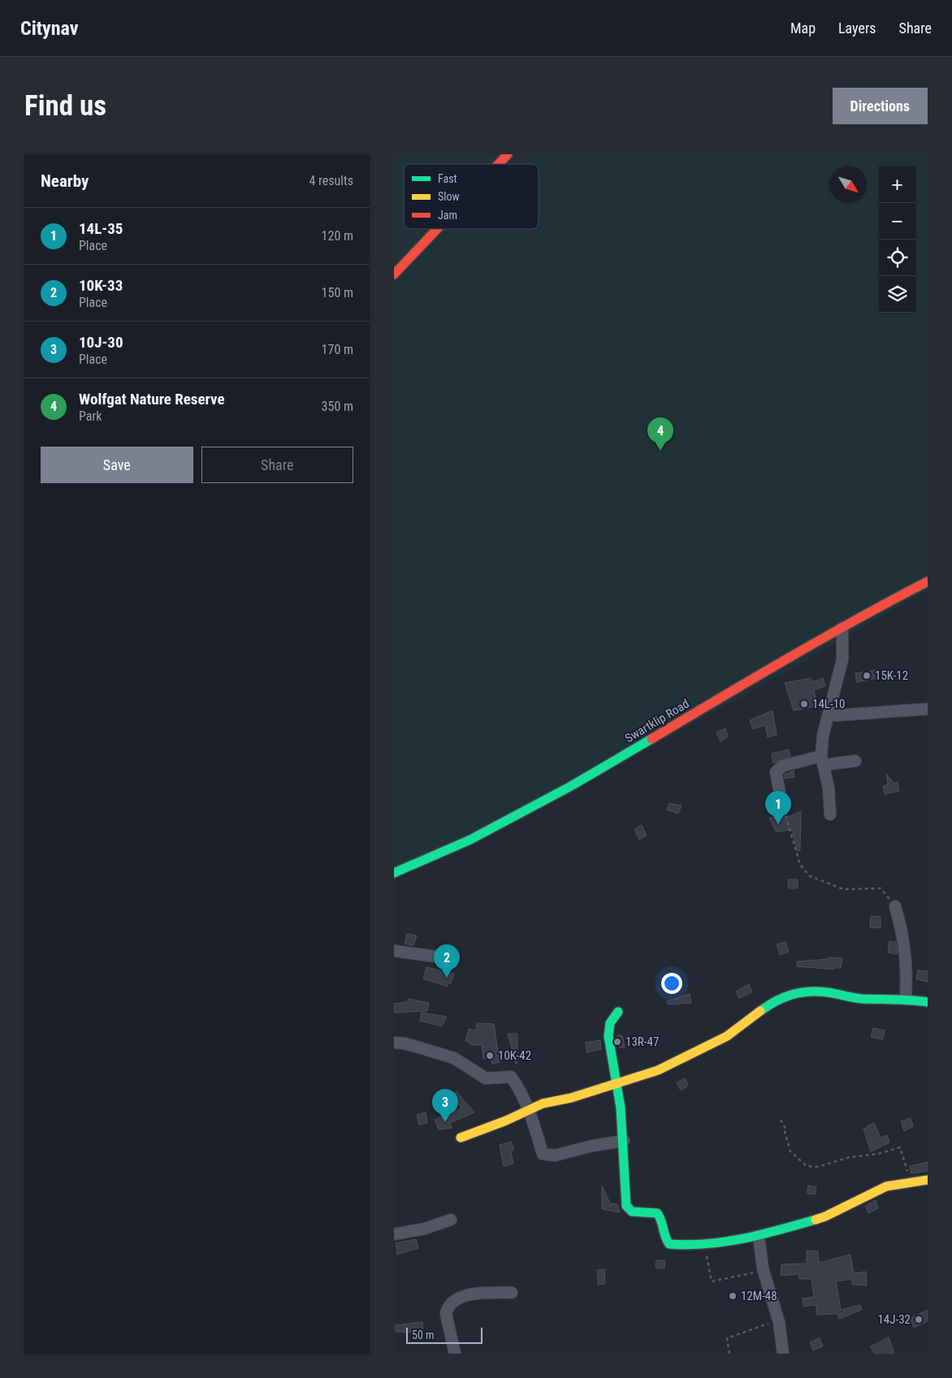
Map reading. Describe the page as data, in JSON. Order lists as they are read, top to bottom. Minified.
{"streets":{"street":["Swartklip Road"]},"places":["15K-12","14L-10","13R-47","10K-42","12M-48","14J-32"],"legend":["Fast","Slow","Jam"],"scale_bar":"50 m","north":"bottom right","page":{"header":"Citynav","nav":["Map","Layers","Share"],"buttons":["Directions",["Save","Share"]],"title":"Find us","heading":["Nearby","4 results"],"map_buttons":["+","−"],"list":[{"mark":"1","name":"14L-35","note":"Place","value":"120 m"},{"mark":"2","name":"10K-33","note":"Place","value":"150 m"},{"mark":"3","name":"10J-30","note":"Place","value":"170 m"},{"mark":"4","name":"Wolfgat Nature Reserve","note":"Park","value":"350 m"}],"pins":["4","1","2","3"],"scale":"50 m"}}
